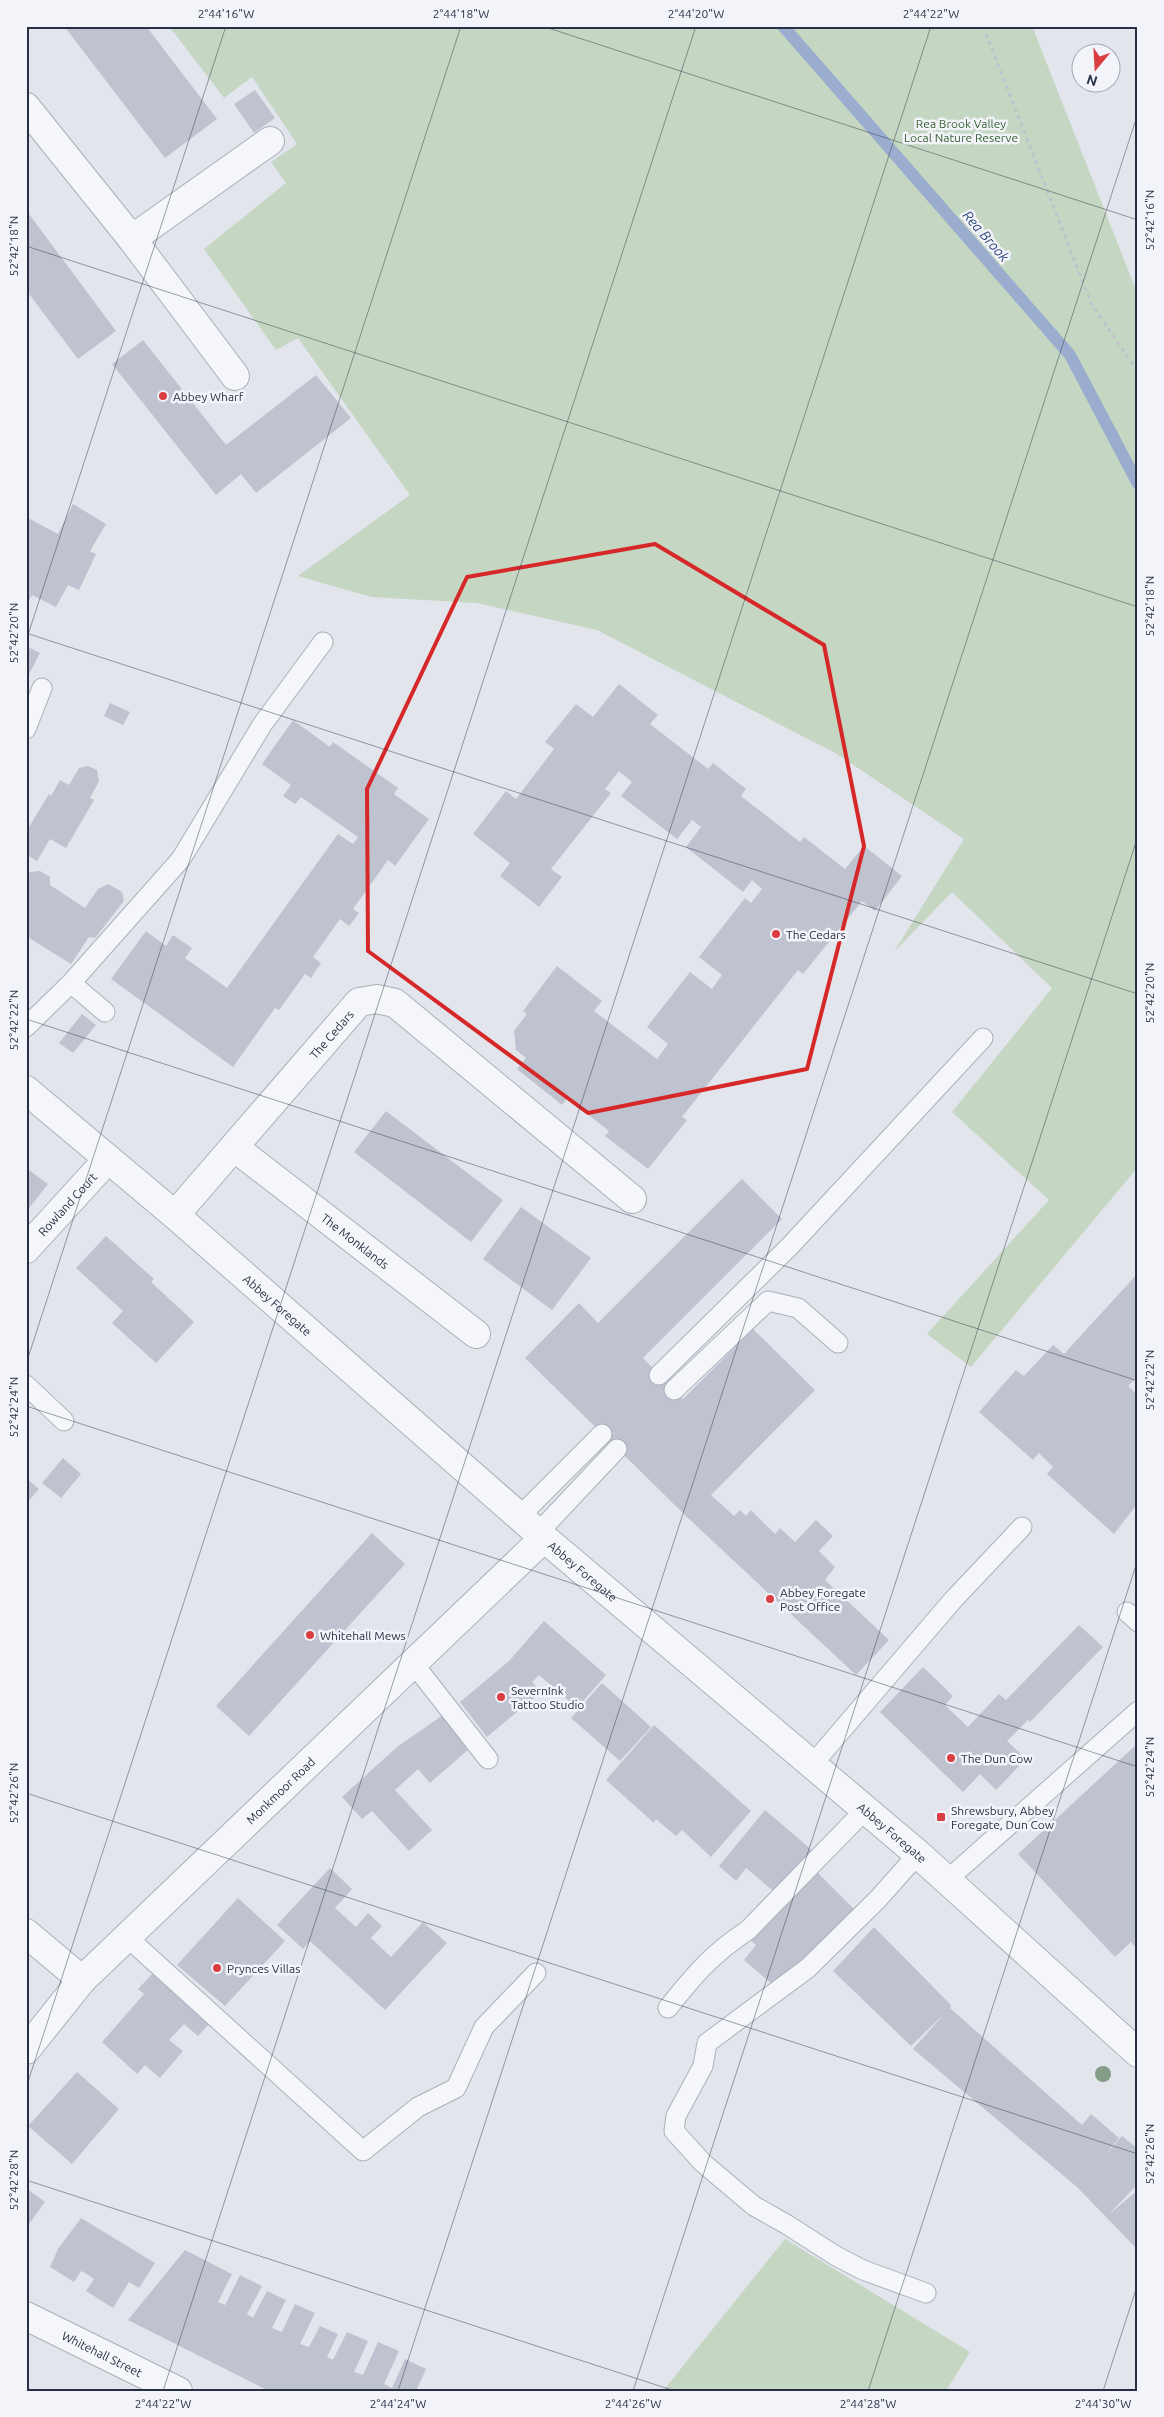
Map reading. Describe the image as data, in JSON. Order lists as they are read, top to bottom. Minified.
{"streets":{"street":["The Cedars","Rowland Court","The Monklands","Abbey Foregate","Monkmoor Road","Whitehall Street"]},"crossings":[["The Cedars","The Monklands"],["The Cedars","Abbey Foregate"],["Rowland Court","Abbey Foregate"],["Abbey Foregate","Monkmoor Road"]],"water":["Rea Brook"],"parks":["Rea Brook Valley Local Nature Reserve"],"places":{"other":["Abbey Wharf","The Cedars","Abbey Foregate Post Office","Whitehall Mews","SevernInk Tattoo Studio","The Dun Cow","Prynces Villas"],"transit":["Shrewsbury, Abbey Foregate, Dun Cow"]},"north":"bottom","coordinates":["2°44'16\"W","2°44'18\"W","2°44'20\"W","2°44'22\"W","52°42'16\"N","52°42'18\"N","52°42'20\"N","52°42'22\"N","52°42'24\"N","52°42'26\"N","52°42'28\"N","2°44'24\"W","2°44'26\"W","2°44'28\"W","2°44'30\"W"]}
